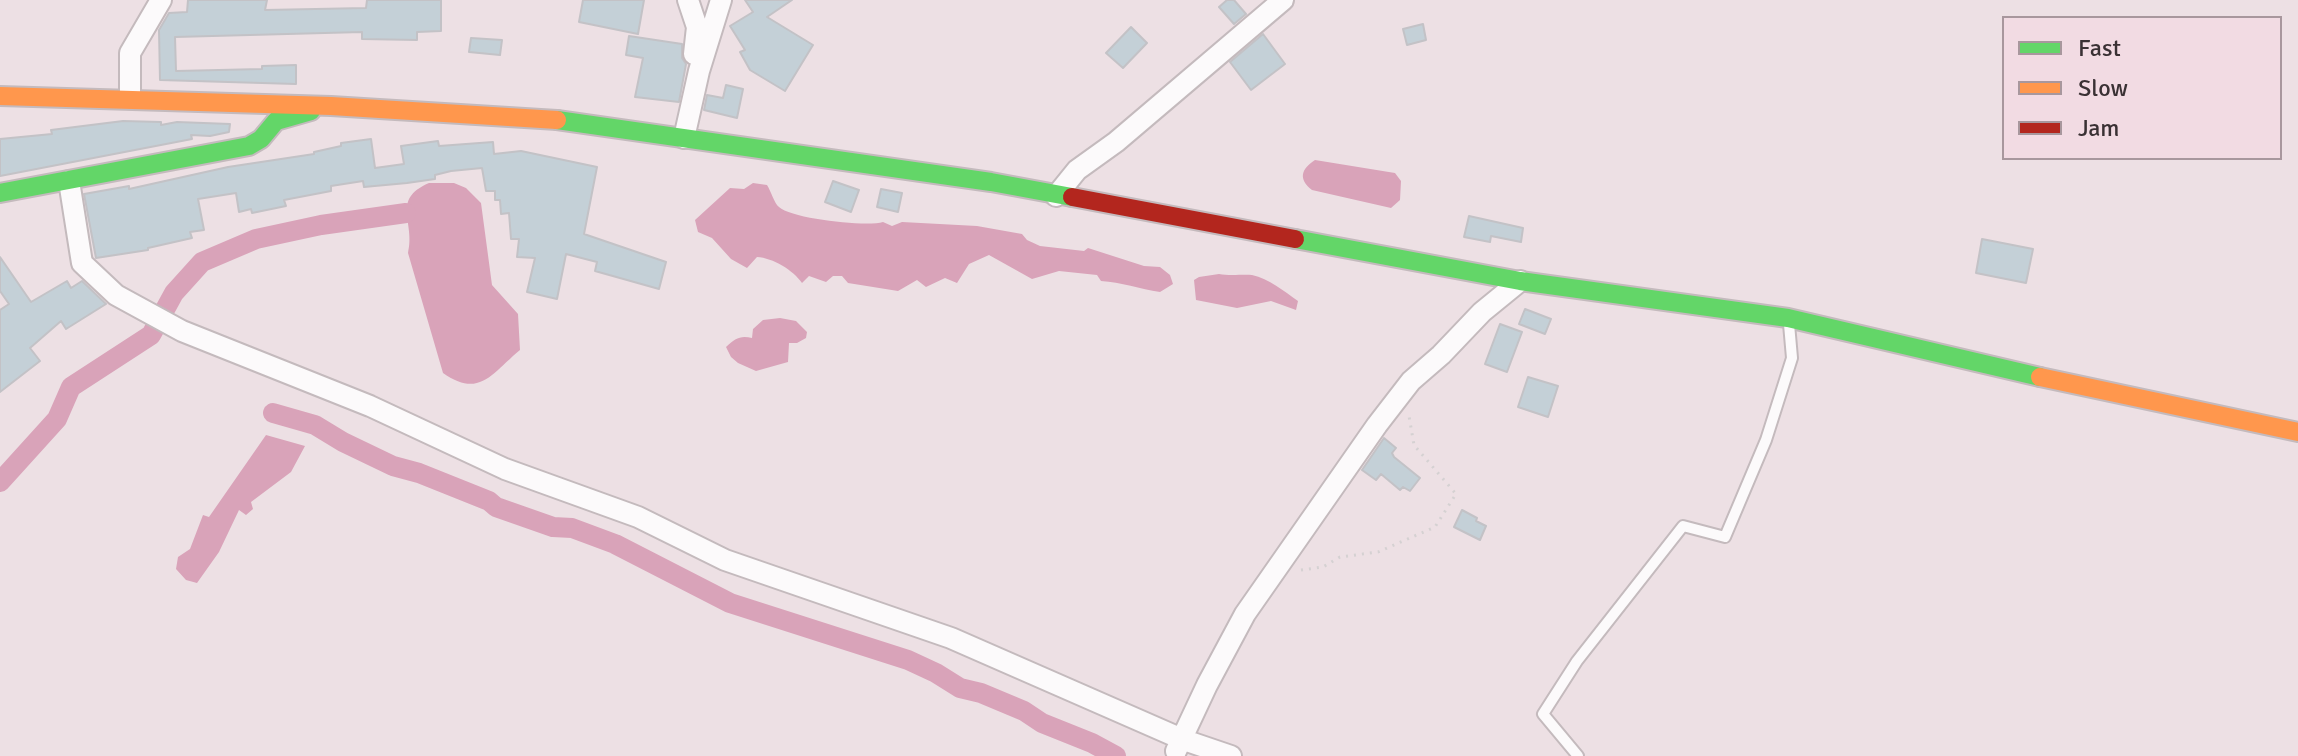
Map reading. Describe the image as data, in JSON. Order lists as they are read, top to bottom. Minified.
{"legend":["Fast","Slow","Jam"]}
